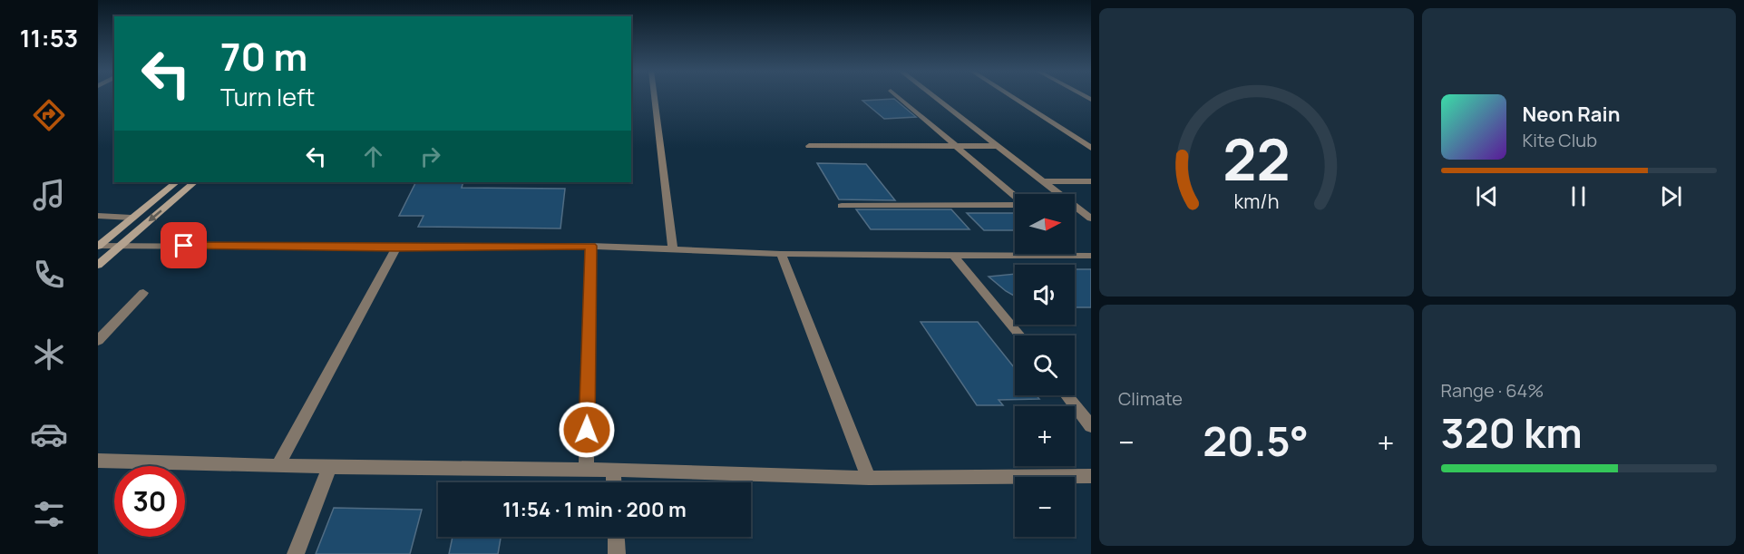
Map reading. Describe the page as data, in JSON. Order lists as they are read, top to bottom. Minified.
{"north":"right","page":{"tabs":"11:53","turn":["70 m","Turn left"],"song":["Neon Rain","Kite Club"],"map_buttons":["+","−"],"tile":["Climate",["Range · 64%","320 km"]],"heat":["−","20.5°","+"],"limit":"30","trip":"11:54 · 1 min · 200 m","gauge":["22","km/h"]}}
